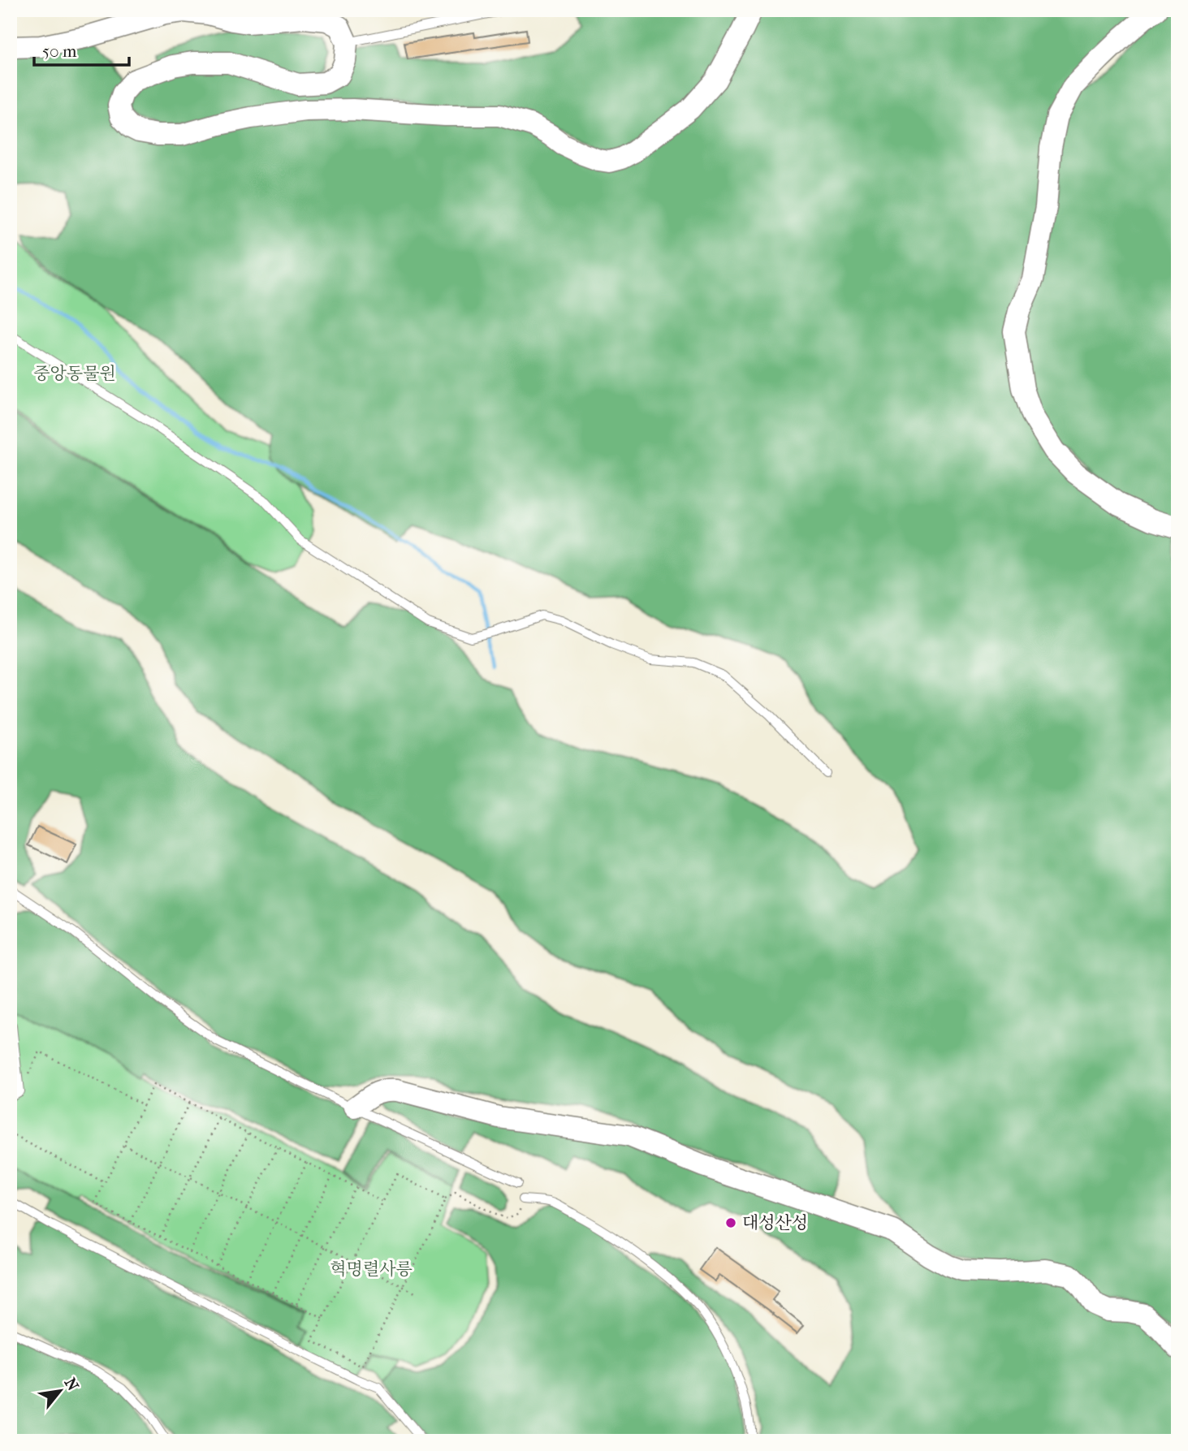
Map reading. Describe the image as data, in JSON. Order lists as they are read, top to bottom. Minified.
{"parks":["중앙동물원","혁명렬사릉"],"places":["대성산성"],"scale_bar":"50 m","north":"top right"}
